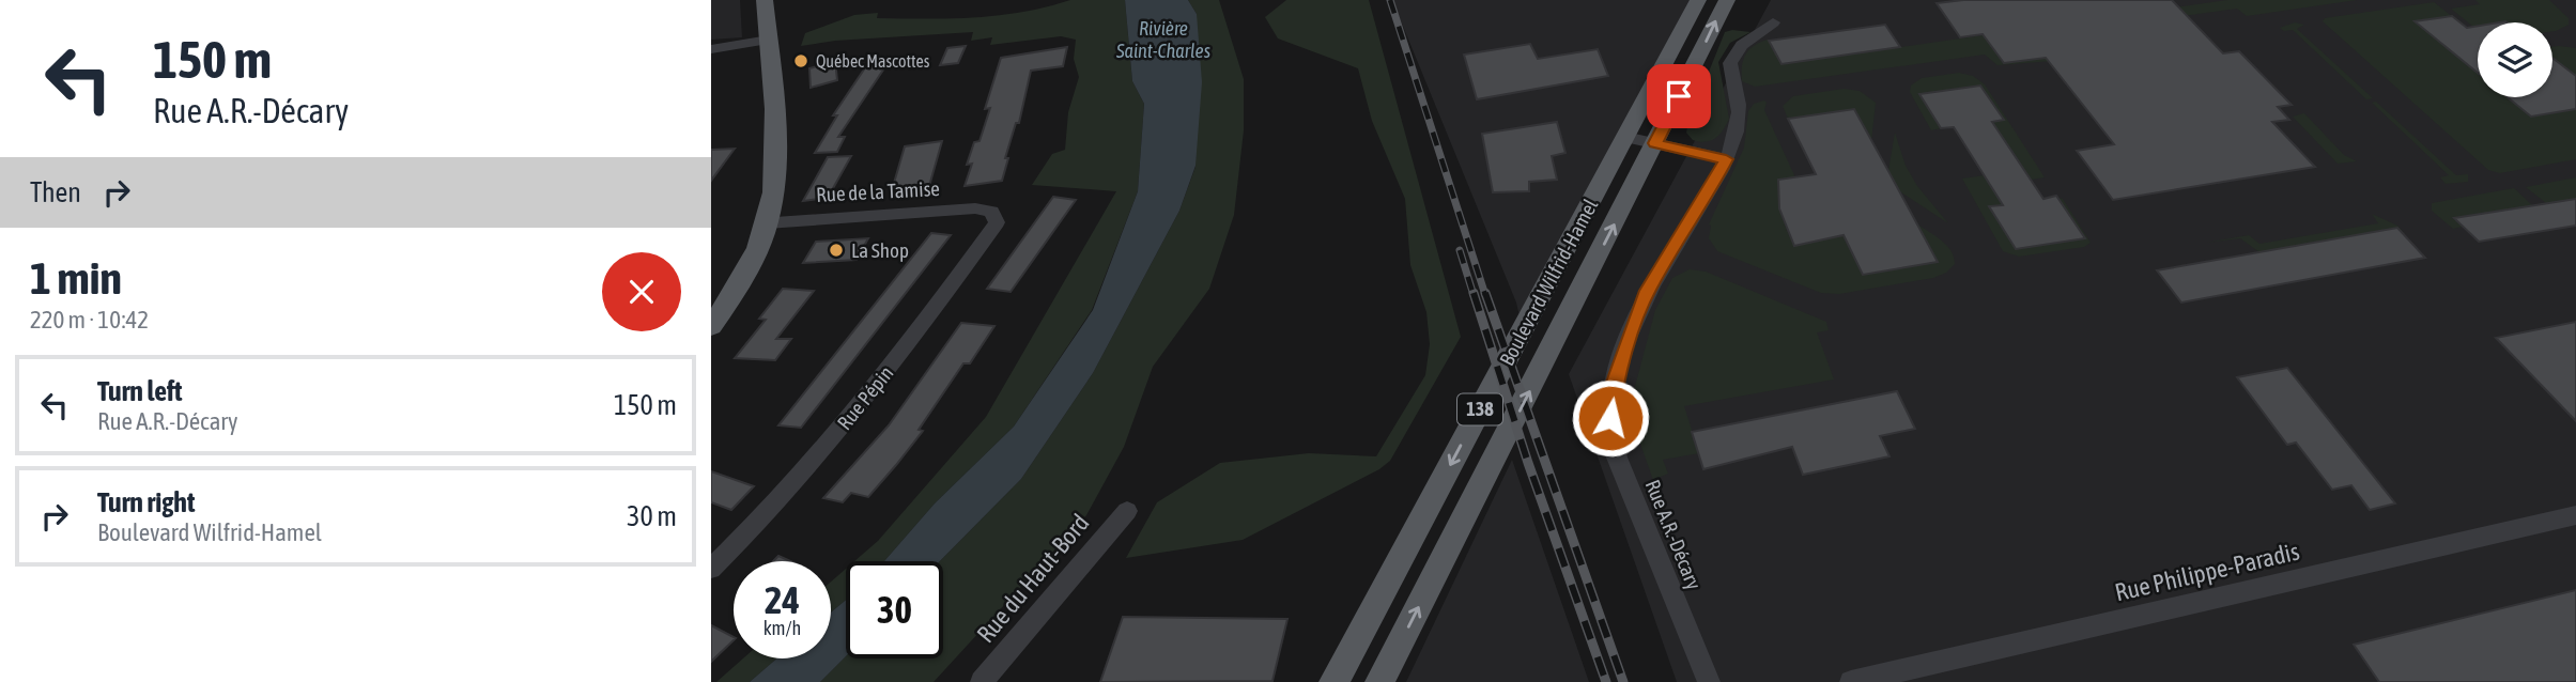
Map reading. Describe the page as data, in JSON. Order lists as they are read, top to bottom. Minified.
{"streets":{"main road":["Boulevard Wilfrid-Hamel","138"],"street":["Rue de la Tamise","Rue Pépin","Rue A.R.-Décary","Rue Philippe-Paradis","Rue du Haut-Bord"]},"crossings":[["Rue de la Tamise","Rue Pépin"]],"water":["Rivière Saint-Charles"],"places":["Québec Mascottes","La Shop"],"page":{"turn":["150 m","Rue A.R.-Décary"],"then":"Then","heading":["1 min","220 m · 10:42"],"list":[{"name":"Turn left","note":"Rue A.R.-Décary","value":"150 m"},{"name":"Turn right","note":"Boulevard Wilfrid-Hamel","value":"30 m"}],"speed":"24 km/h","limit":"30"}}
